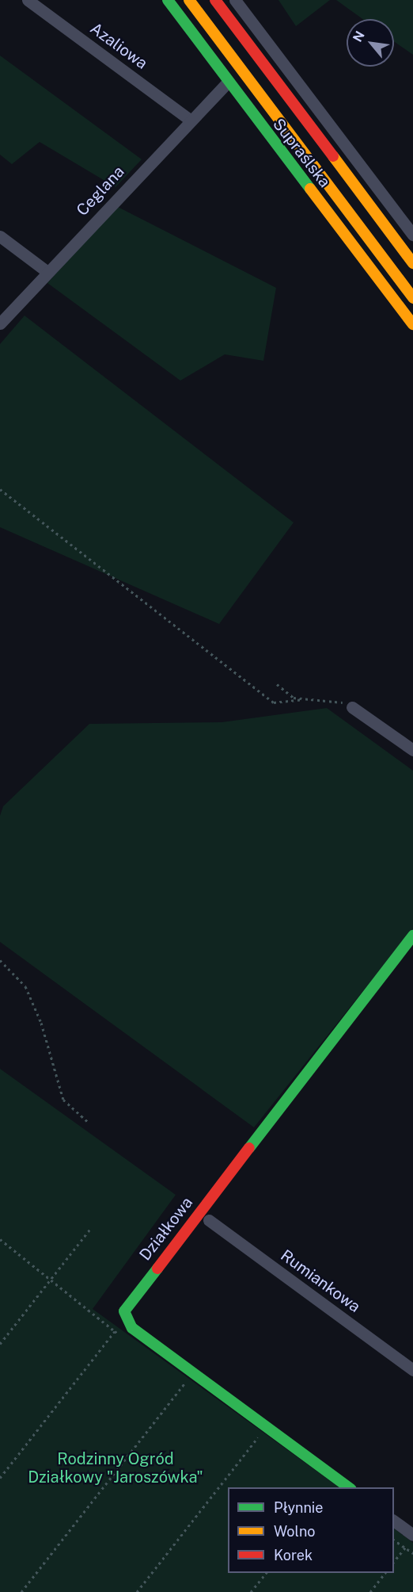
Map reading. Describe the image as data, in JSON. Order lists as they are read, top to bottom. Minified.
{"streets":{"street":["Azaliowa","Supraślska","Ceglana","Działkowa","Rumiankowa"]},"crossings":[["Azaliowa","Ceglana"],["Supraślska","Ceglana"]],"parks":["Rodzinny Ogród Działkowy \"Jaroszówka\""],"legend":["Płynnie","Wolno","Korek"],"north":"top left"}
